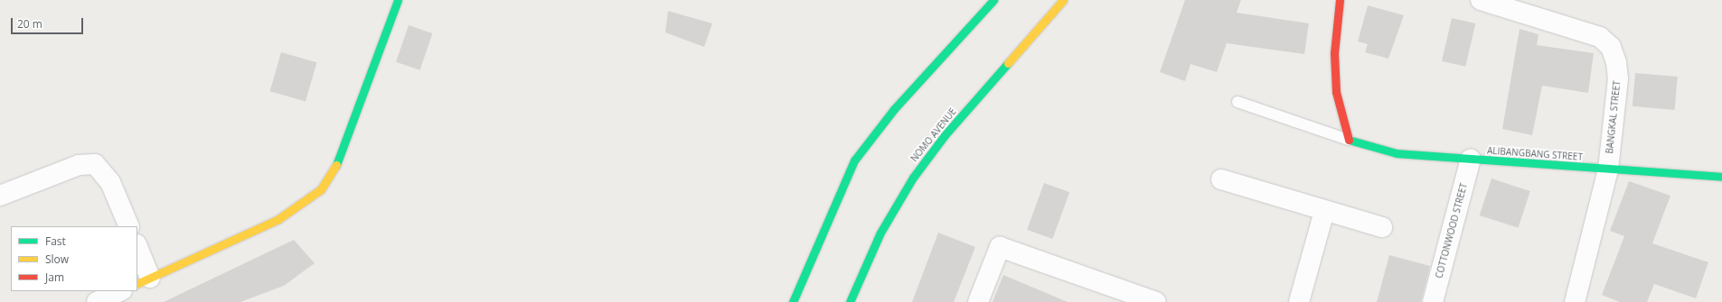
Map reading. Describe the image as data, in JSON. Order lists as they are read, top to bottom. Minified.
{"streets":{"street":["BANGKAL STREET","NOMO AVENUE","ALIBANGBANG STREET","COTTONWOOD STREET"]},"crossings":[["BANGKAL STREET","ALIBANGBANG STREET"],["ALIBANGBANG STREET","COTTONWOOD STREET"]],"legend":["Fast","Slow","Jam"],"scale_bar":"20 m"}
